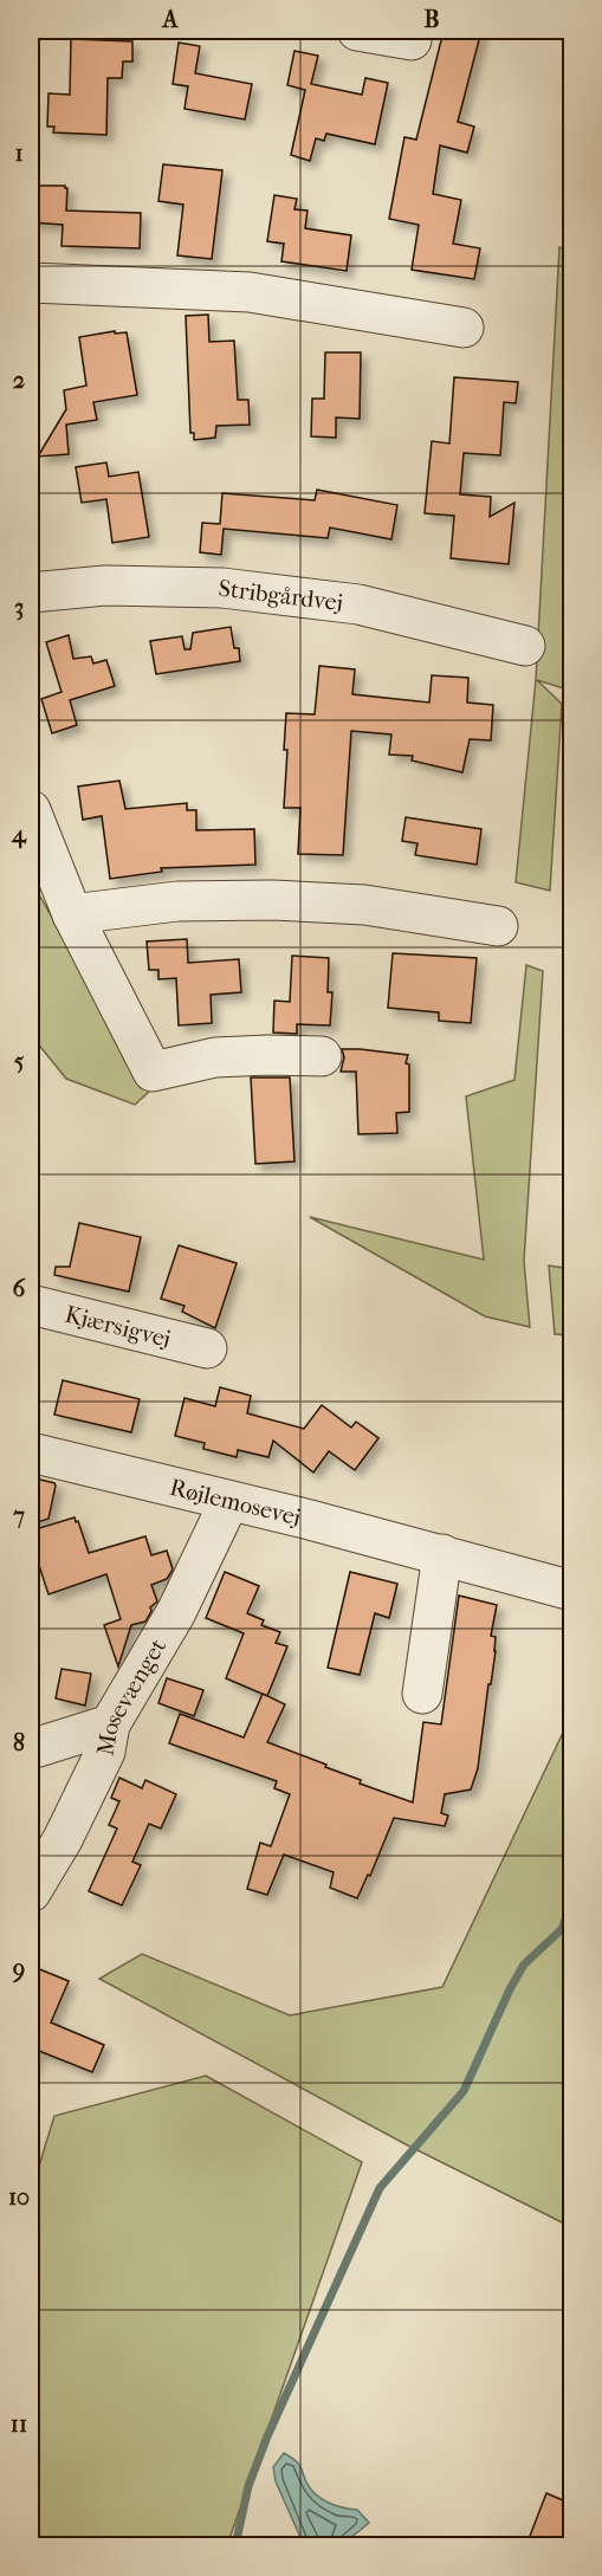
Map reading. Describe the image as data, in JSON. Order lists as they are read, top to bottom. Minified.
{"streets":{"street":["Stribgårdvej","Kjærsigvej","Røjlemosevej","Mosevænget"]},"crossings":[["Røjlemosevej","Mosevænget"]],"grid":{"columns":["A","B"],"rows":["1","2","3","4","5","6","7","8","9","10","11"]}}
